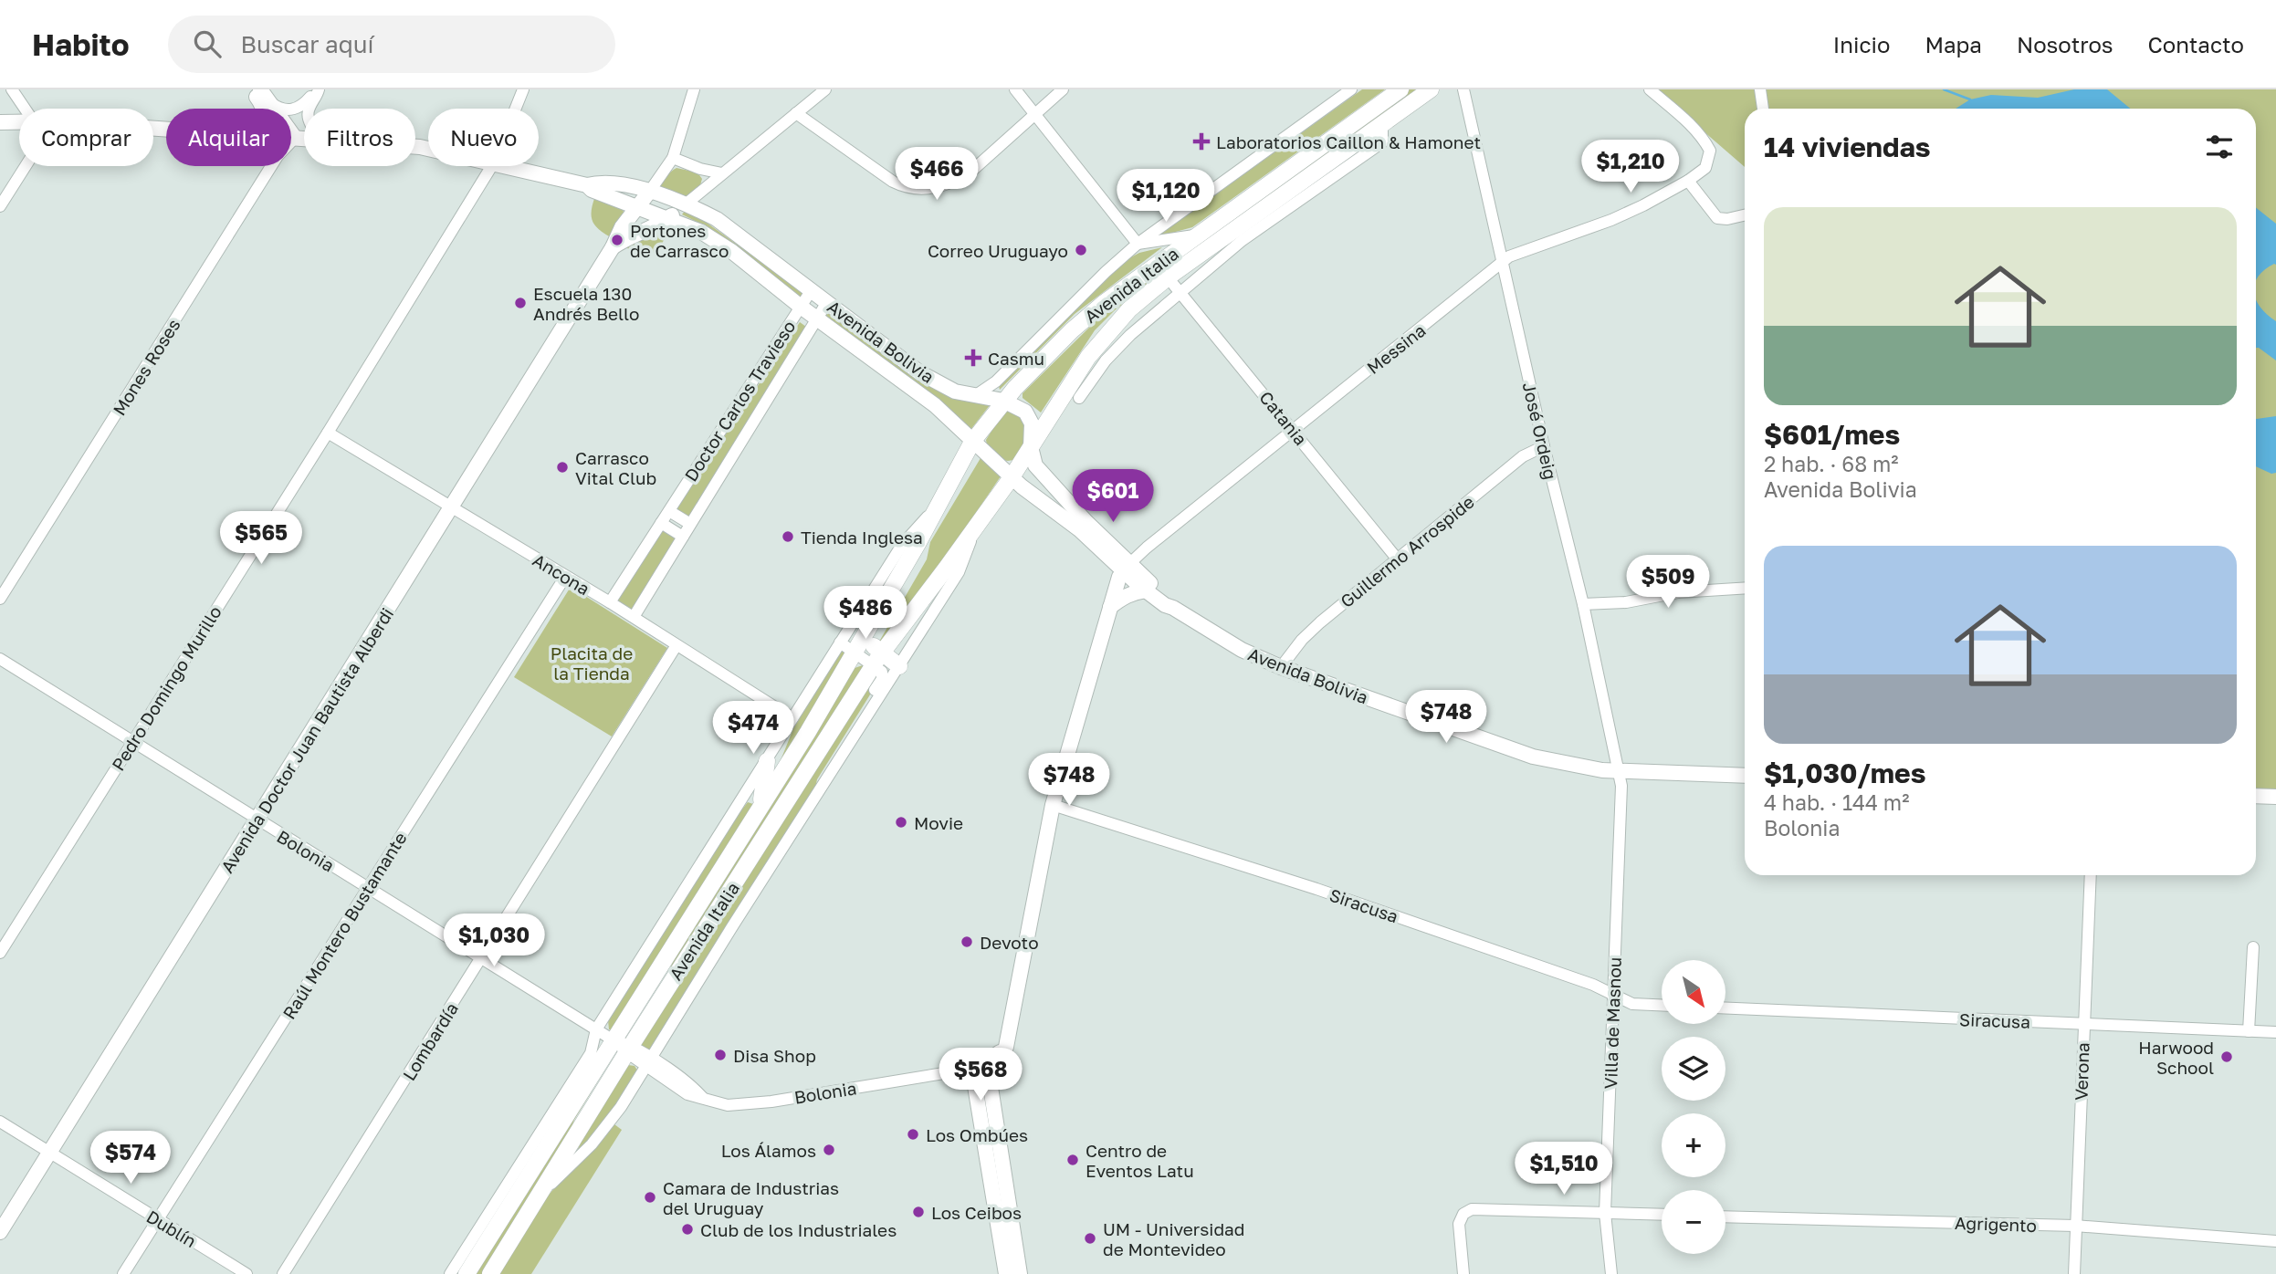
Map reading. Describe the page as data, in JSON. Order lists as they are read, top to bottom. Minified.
{"streets":{"main road":["Avenida Italia"],"street":["Avenida Bolivia","Messina","Mones Roses","Doctor Carlos Travieso","Catania","José Ordeig","Guillermo Arrospide","Ancona","Pedro Domingo Murillo","Avenida Doctor Juan Bautista Alberdi","Bolonia","Siracusa","Raúl Montero Bustamante","Villa de Masnou","Lombardía","Verona","Agrigento","Dublín"]},"crossings":[["Avenida Italia","Avenida Bolivia"],["Avenida Italia","Catania"],["Avenida Italia","Ancona"],["Avenida Italia","Bolonia"],["Avenida Bolivia","Messina"],["Avenida Bolivia","Mones Roses"],["Avenida Bolivia","Doctor Carlos Travieso"],["Avenida Bolivia","José Ordeig"],["Avenida Bolivia","Guillermo Arrospide"],["Avenida Bolivia","Avenida Doctor Juan Bautista Alberdi"],["Avenida Bolivia","Villa de Masnou"],["Messina","Catania"],["Messina","José Ordeig"],["Doctor Carlos Travieso","Ancona"],["Catania","Guillermo Arrospide"],["José Ordeig","Guillermo Arrospide"],["José Ordeig","Villa de Masnou"],["Ancona","Pedro Domingo Murillo"],["Ancona","Avenida Doctor Juan Bautista Alberdi"],["Ancona","Raúl Montero Bustamante"],["Ancona","Lombardía"],["Pedro Domingo Murillo","Bolonia"],["Avenida Doctor Juan Bautista Alberdi","Bolonia"],["Avenida Doctor Juan Bautista Alberdi","Dublín"],["Bolonia","Raúl Montero Bustamante"],["Bolonia","Lombardía"],["Siracusa","Villa de Masnou"],["Siracusa","Verona"],["Raúl Montero Bustamante","Dublín"],["Verona","Agrigento"]],"parks":["Placita de la Tienda"],"places":{"health":["Laboratorios Caillon & Hamonet","Casmu"],"other":["Portones de Carrasco","Correo Uruguayo","Escuela 130 Andrés Bello","Carrasco Vital Club","Tienda Inglesa","Movie","Devoto","Disa Shop","Harwood School","Los Ombúes","Los Álamos","Centro de Eventos Latu","Camara de Industrias del Uruguay","Los Ceibos","Club de los Industriales","UM - Universidad de Montevideo"]},"north":"bottom right","page":{"header":"Habito","search":"Buscar aquí","nav":["Inicio","Mapa","Nosotros","Contacto"],"chip":["Comprar","Alquilar","Filtros","Nuevo"],"heading":"14 viviendas","price":["$1,210","$466","$1,120","$601","$565","$509","$486","$748","$474","$748","$1,030","$568","$574","$1,510"],"list":[{"name":"$601/mes","note":"2 hab. · 68 m² · Avenida Bolivia"},{"name":"$1,030/mes","note":"4 hab. · 144 m² · Bolonia"}],"map_buttons":["+","−"]}}
